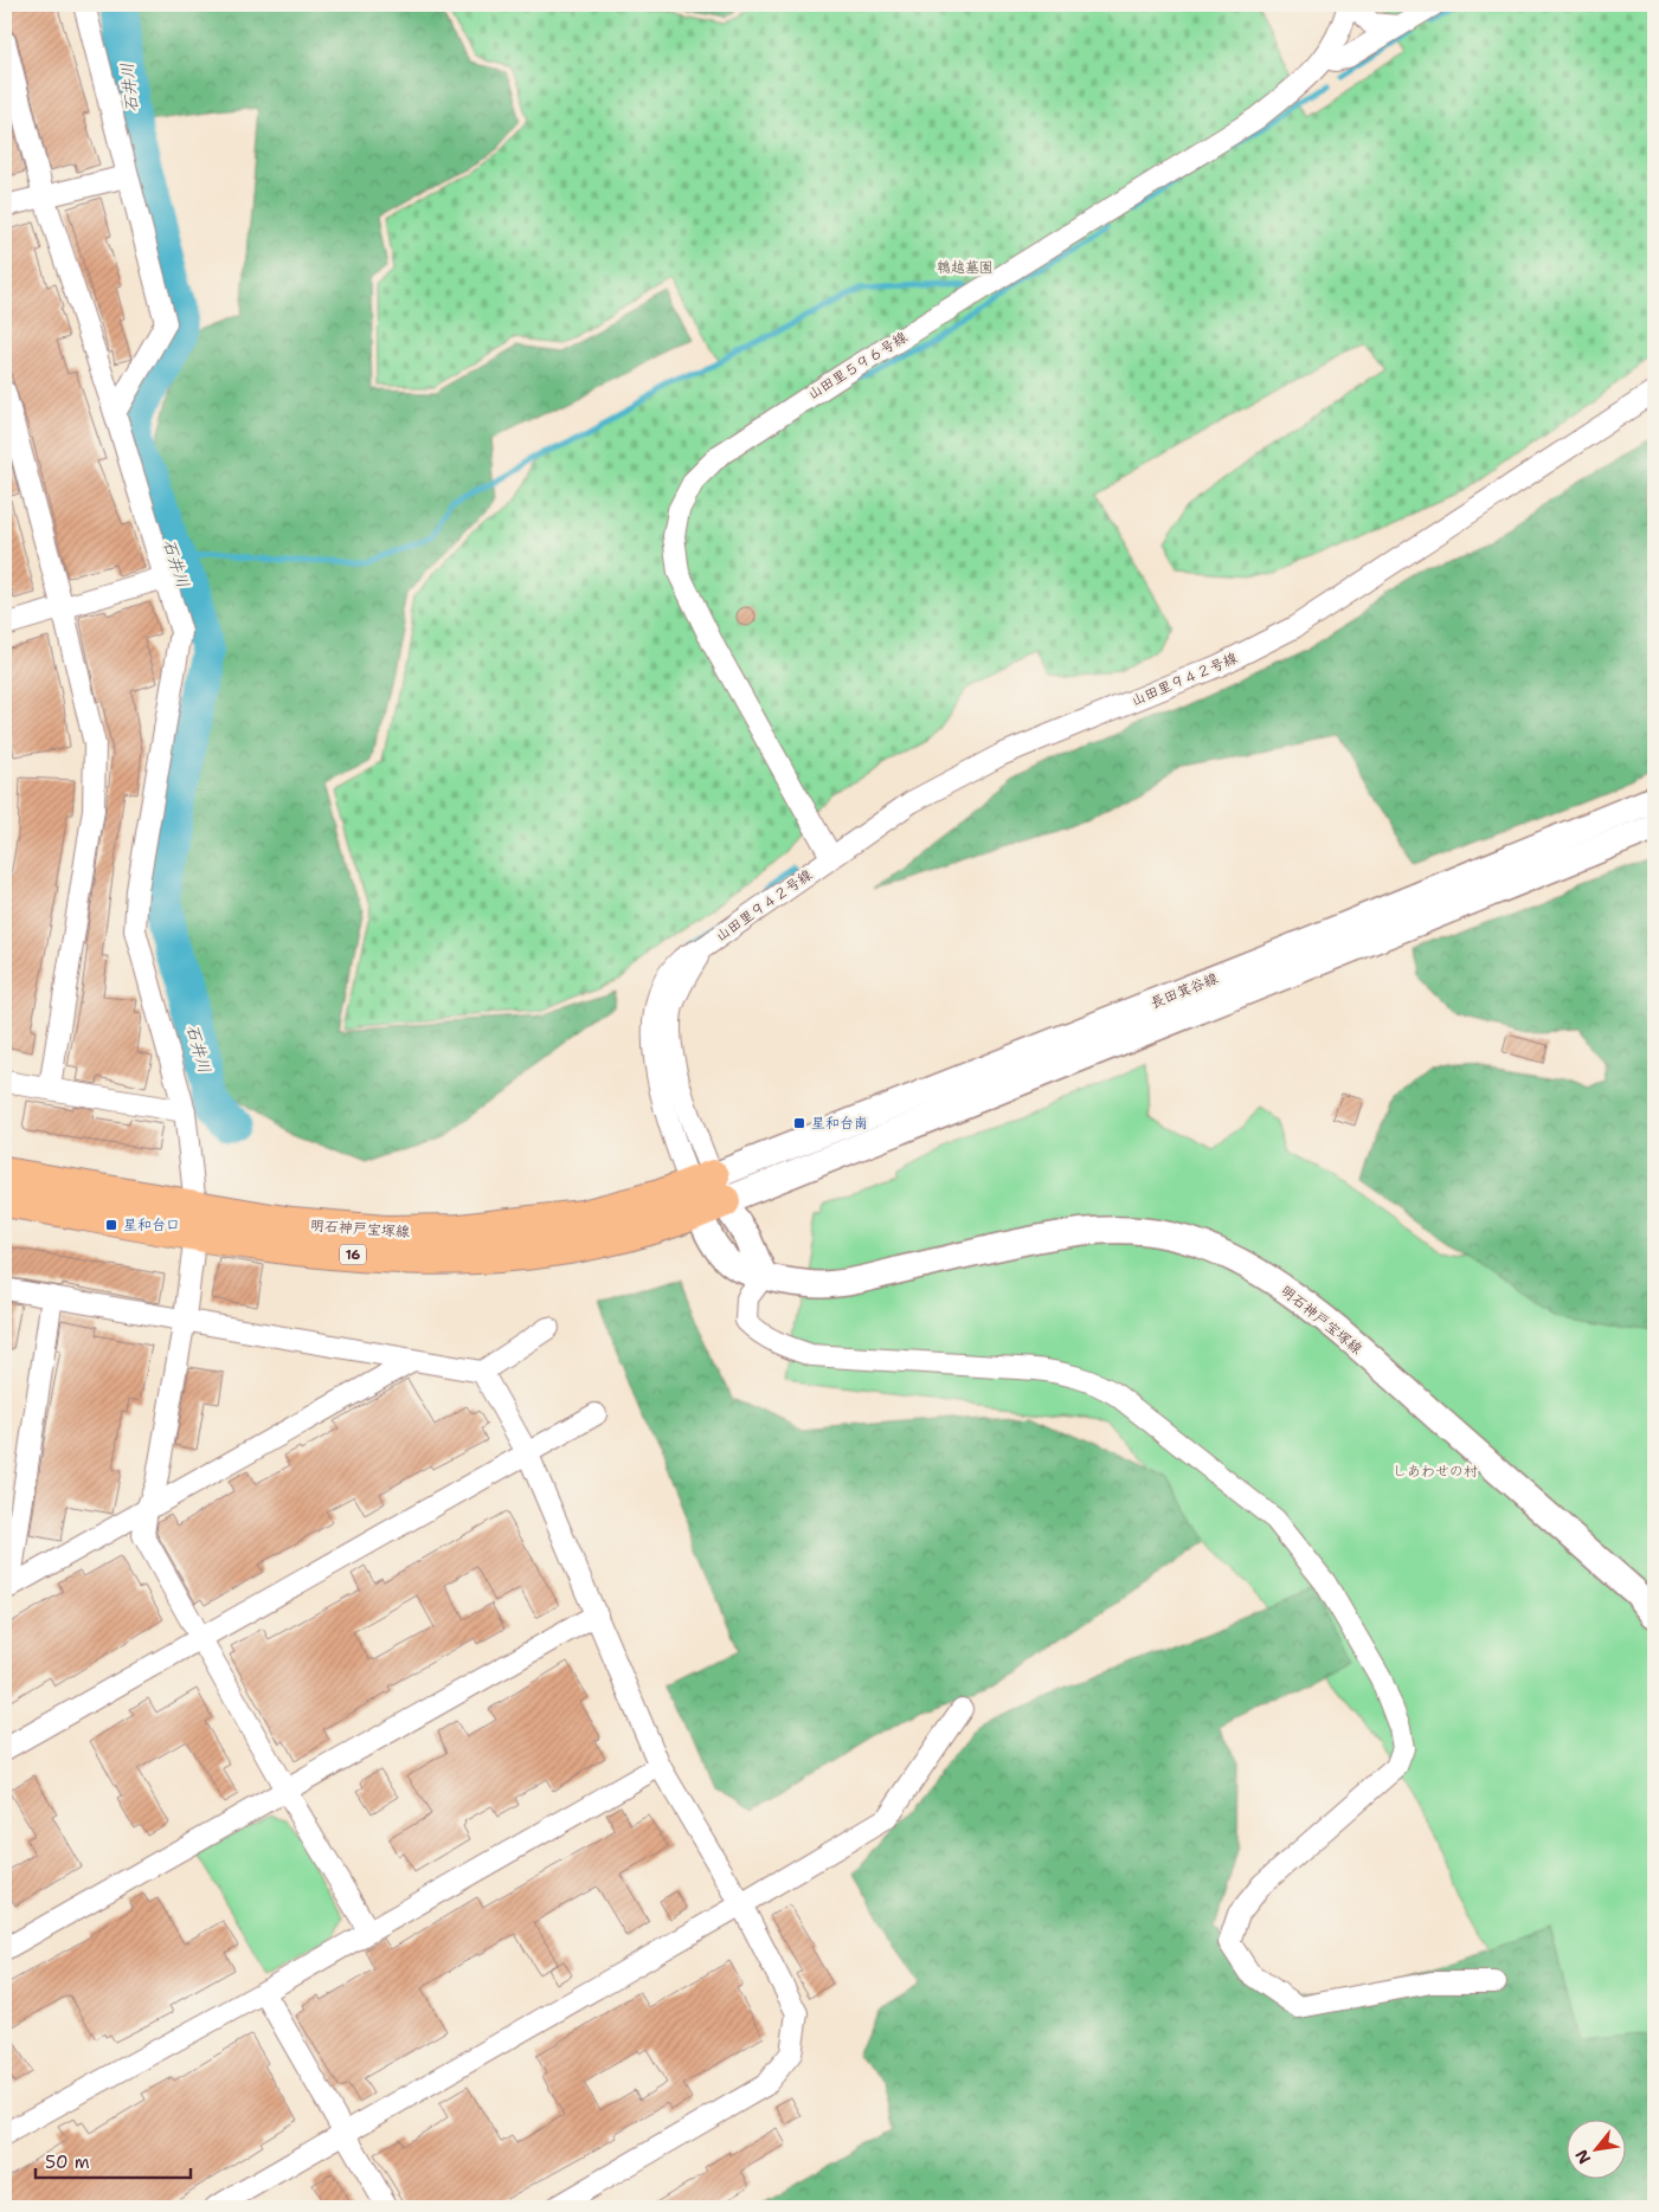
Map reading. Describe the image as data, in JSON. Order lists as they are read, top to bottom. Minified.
{"streets":{"main road":["明石神戸宝塚線","16"],"street":["山田里５９６号線","山田里９４２号線","長田箕谷線"]},"crossings":[["山田里５９６号線","山田里９４２号線"],["山田里９４２号線","長田箕谷線"],["山田里９４２号線","明石神戸宝塚線"],["長田箕谷線","明石神戸宝塚線"]],"water":["石井川"],"parks":["鵯越墓園","しあわせの村"],"places":{"transit":["星和台南","星和台口"]},"scale_bar":"50 m","north":"bottom left"}
